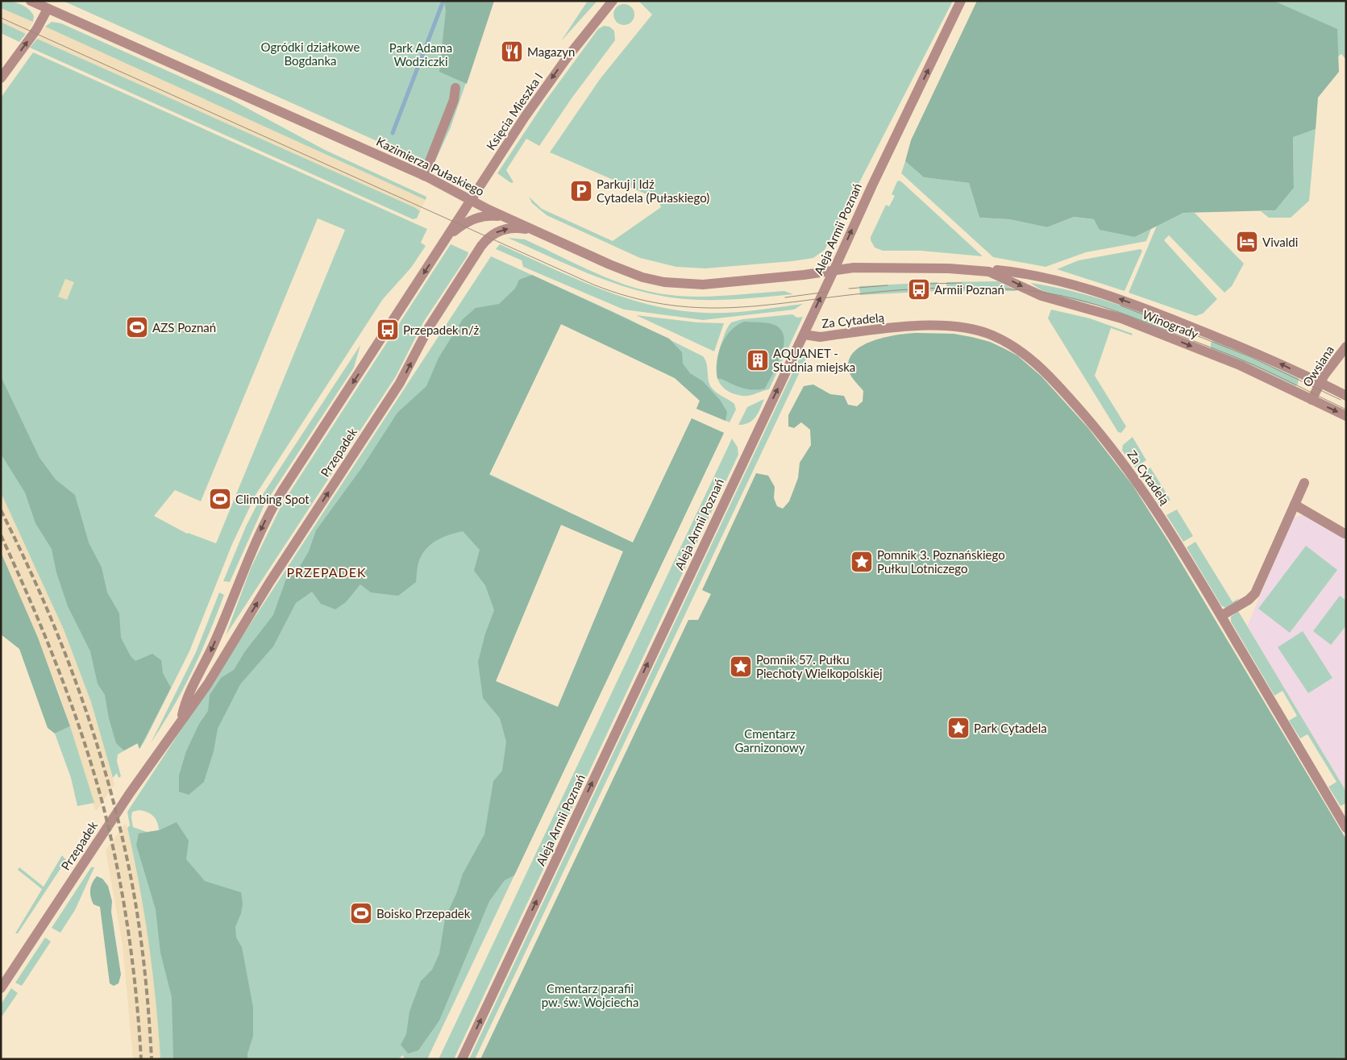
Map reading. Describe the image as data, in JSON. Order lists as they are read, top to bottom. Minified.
{"streets":{"street":["Księcia Mieszka I","Kazimierza Pułaskiego","Aleja Armii Poznań","Za Cytadelą","Winogrady","Owsiana","Przepadek"]},"crossings":[["Księcia Mieszka I","Kazimierza Pułaskiego"],["Księcia Mieszka I","Przepadek"],["Kazimierza Pułaskiego","Aleja Armii Poznań"],["Kazimierza Pułaskiego","Winogrady"],["Kazimierza Pułaskiego","Przepadek"],["Aleja Armii Poznań","Za Cytadelą"],["Aleja Armii Poznań","Winogrady"],["Winogrady","Owsiana"]],"one_way":["Aleja Armii Poznań"],"districts":["PRZEPADEK"],"parks":["Ogródki działkowe Bogdanka","Park Adama Wodziczki","Cmentarz Garnizonowy","Cmentarz parafii pw. św. Wojciecha"],"places":{"restaurant":["Magazyn"],"parking":["Parkuj i Idź Cytadela (Pułaskiego)"],"hotel":["Vivaldi"],"bus stop":["Armii Poznań","Przepadek n/ż"],"sports":["AZS Poznań","Climbing Spot","Boisko Przepadek"],"building":["AQUANET - Studnia miejska"],"place":["Pomnik 3. Poznańskiego Pułku Lotniczego","Pomnik 57. Pułku Piechoty Wielkopolskiej","Park Cytadela"]}}
